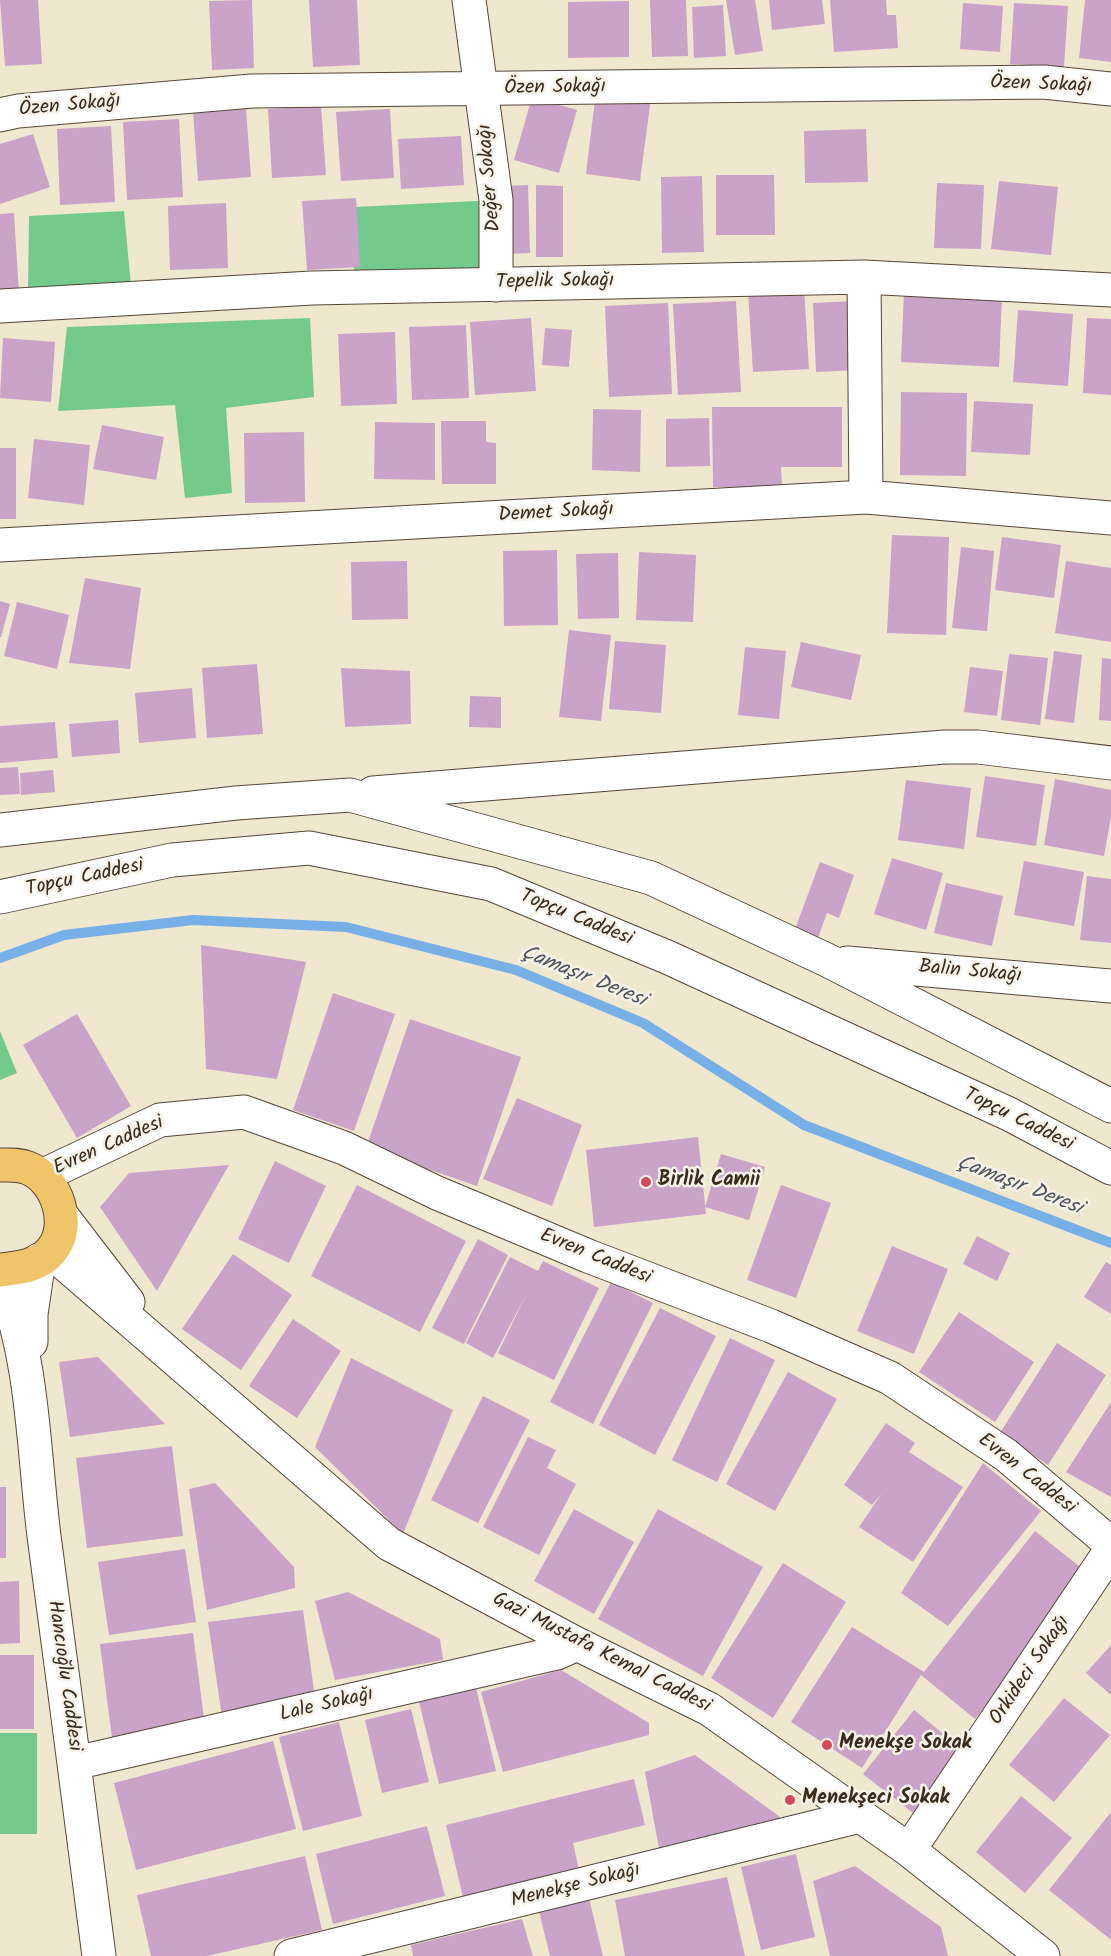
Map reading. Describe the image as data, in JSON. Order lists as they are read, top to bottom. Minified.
{"streets":{"street":["Özen Sokağı","Değer Sokağı","Tepelik Sokağı","Demet Sokağı","Topçu Caddesi","Balin Sokağı","Evren Caddesi","Gazi Mustafa Kemal Caddesi","Orkideci Sokağı","Hancıoğlu Caddesi","Lale Sokağı","Menekşe Sokağı"]},"crossings":[["Özen Sokağı","Değer Sokağı"],["Değer Sokağı","Tepelik Sokağı"],["Gazi Mustafa Kemal Caddesi","Orkideci Sokağı"],["Gazi Mustafa Kemal Caddesi","Hancıoğlu Caddesi"],["Gazi Mustafa Kemal Caddesi","Lale Sokağı"],["Gazi Mustafa Kemal Caddesi","Menekşe Sokağı"],["Hancıoğlu Caddesi","Lale Sokağı"]],"water":["Çamaşır Deresi"],"places":["Birlik Camii","Menekşe Sokak","Menekşeci Sokak"]}
